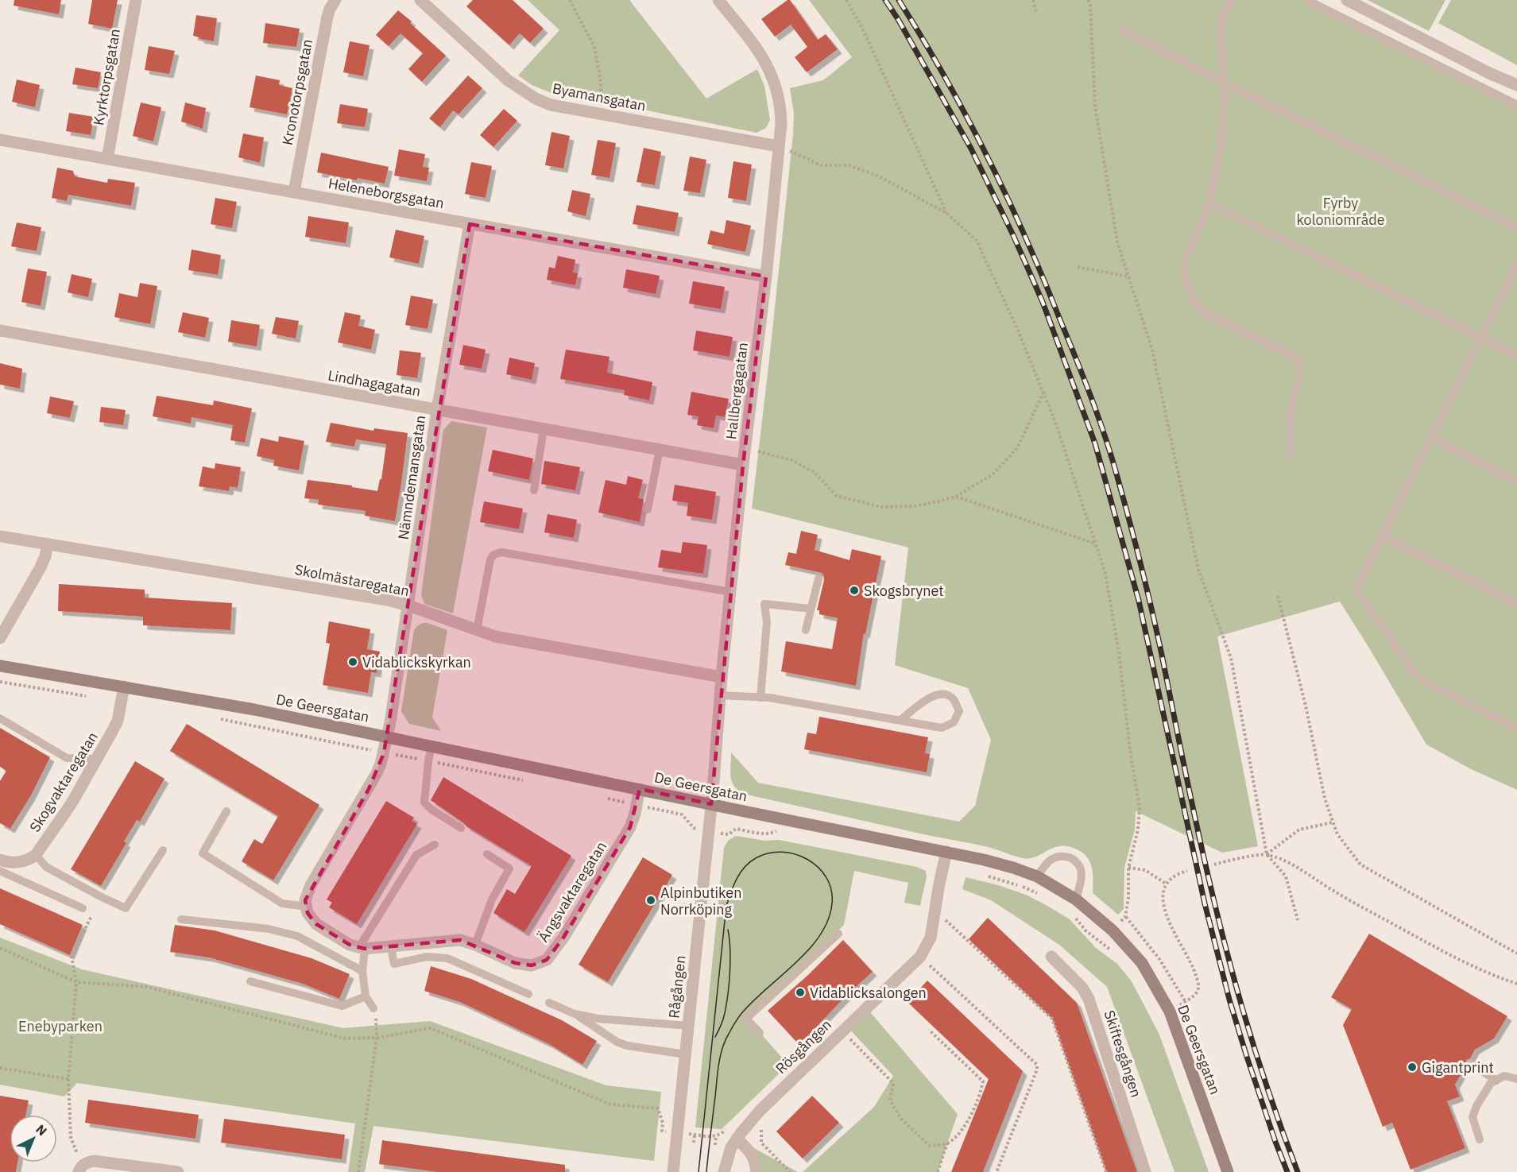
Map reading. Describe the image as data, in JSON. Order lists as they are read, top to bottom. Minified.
{"streets":{"main road":["De Geersgatan"],"street":["Kyrktorpsgatan","Kronotorpsgatan","Byamansgatan","Heleneborgsgatan","Lindhagagatan","Hallbergagatan","Nämndemansgatan","Skolmästaregatan","Skogvaktaregatan","Ängsvaktaregatan","Rågången","Rösgången","Skiftesgången"]},"crossings":[["Kyrktorpsgatan","Heleneborgsgatan"],["Kronotorpsgatan","Heleneborgsgatan"],["Byamansgatan","Hallbergagatan"],["Heleneborgsgatan","Hallbergagatan"],["Heleneborgsgatan","Nämndemansgatan"],["Lindhagagatan","Hallbergagatan"],["Lindhagagatan","Nämndemansgatan"],["Hallbergagatan","Skolmästaregatan"],["Hallbergagatan","De Geersgatan"],["Hallbergagatan","Rågången"],["Nämndemansgatan","Skolmästaregatan"],["Nämndemansgatan","De Geersgatan"],["De Geersgatan","Skogvaktaregatan"],["De Geersgatan","Ängsvaktaregatan"],["De Geersgatan","Rågången"],["De Geersgatan","Rösgången"]],"parks":["Fyrby koloniområde","Enebyparken"],"places":["Skogsbrynet","Vidablickskyrkan","Alpinbutiken Norrköping","Vidablicksalongen","Gigantprint"],"north":"top right"}
